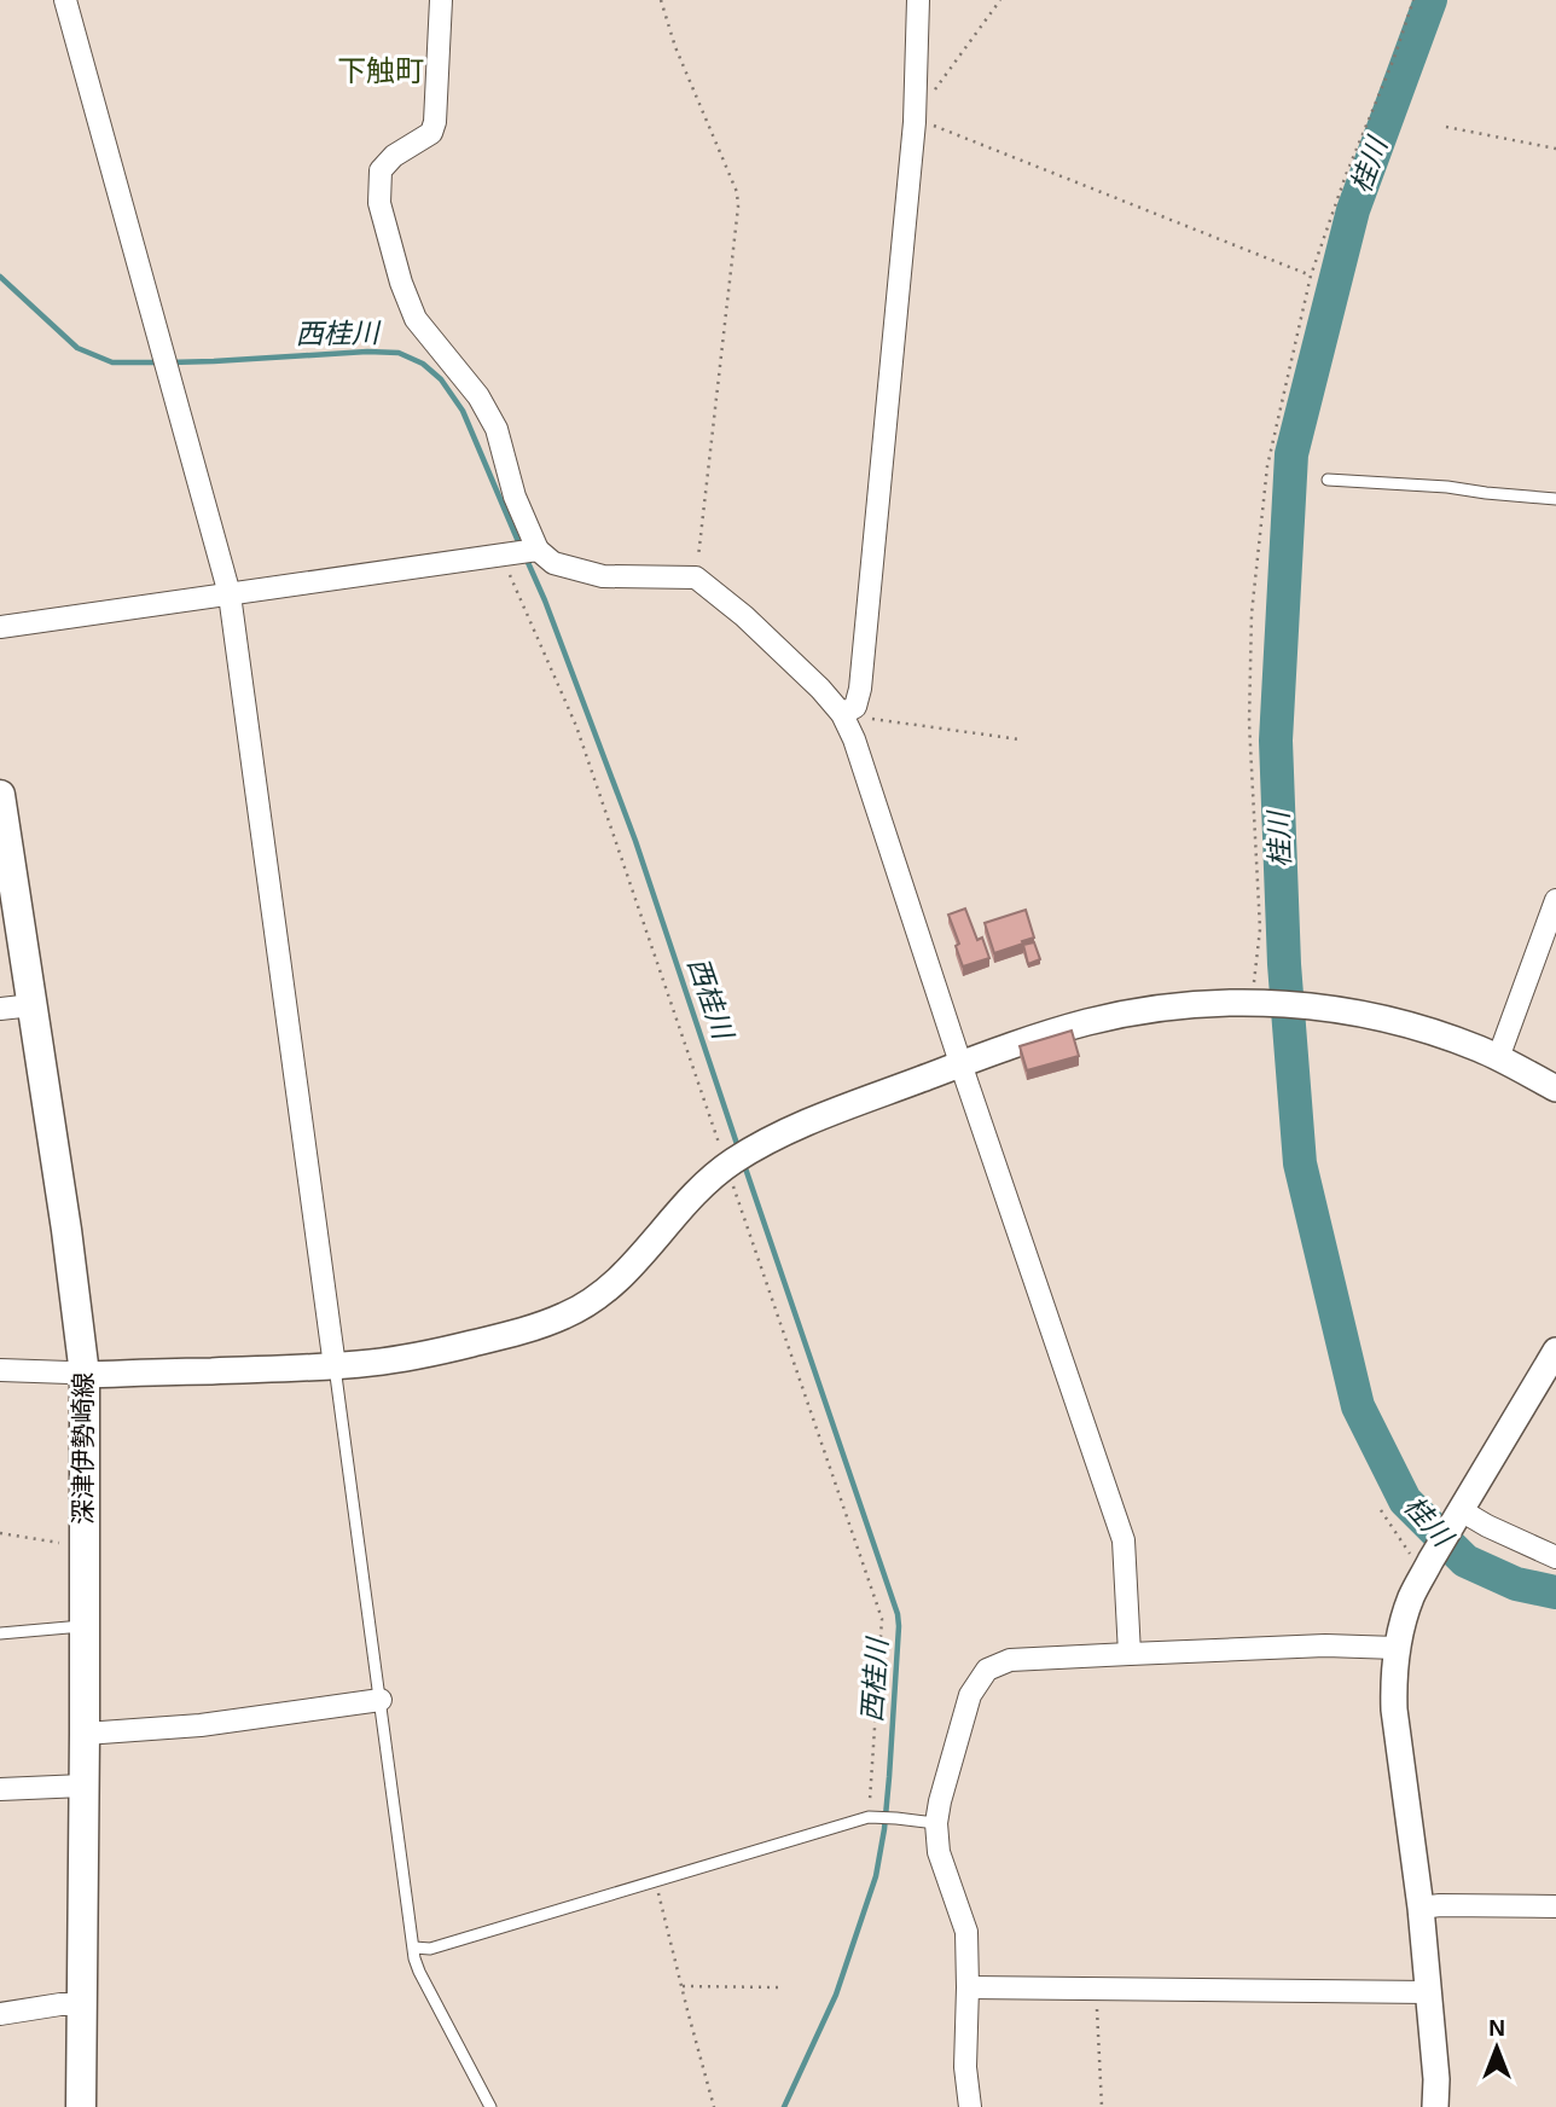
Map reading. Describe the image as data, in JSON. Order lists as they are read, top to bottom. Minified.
{"streets":{"main road":["深津伊勢崎線"]},"districts":["下触町"],"water":["桂川","西桂川"],"north":"top"}
